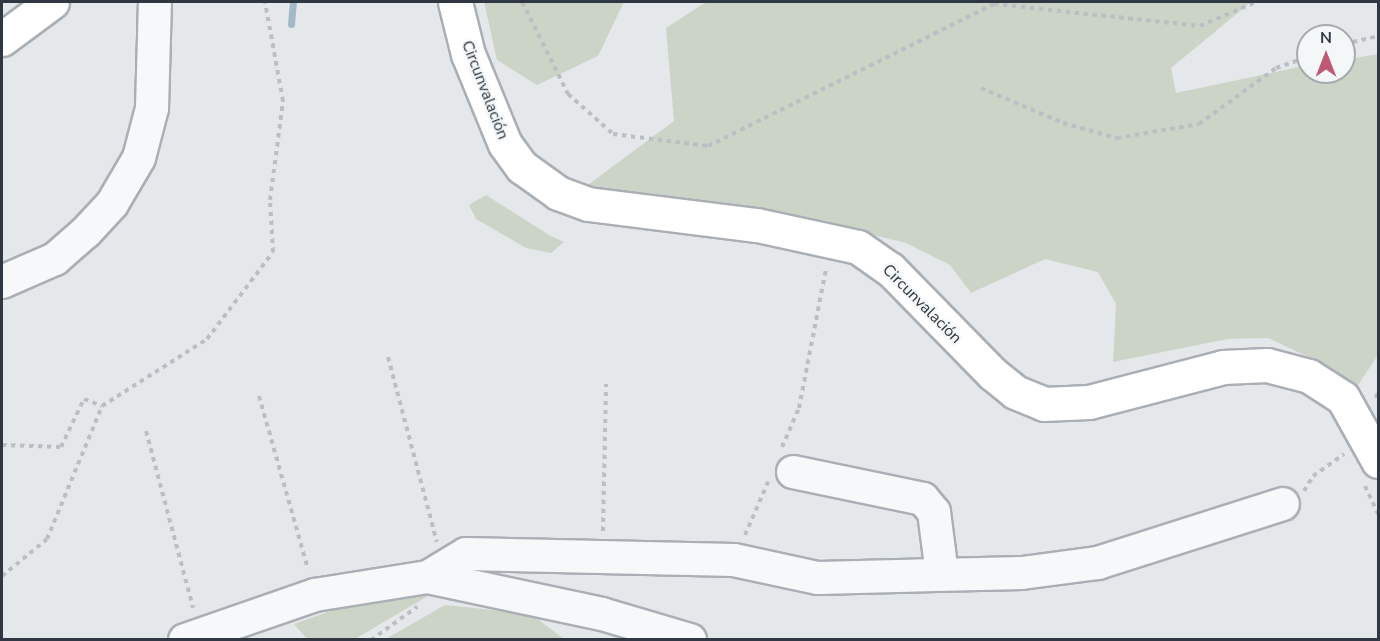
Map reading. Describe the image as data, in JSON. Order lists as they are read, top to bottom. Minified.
{"streets":{"highway":["Circunvalación"]},"north":"top"}
